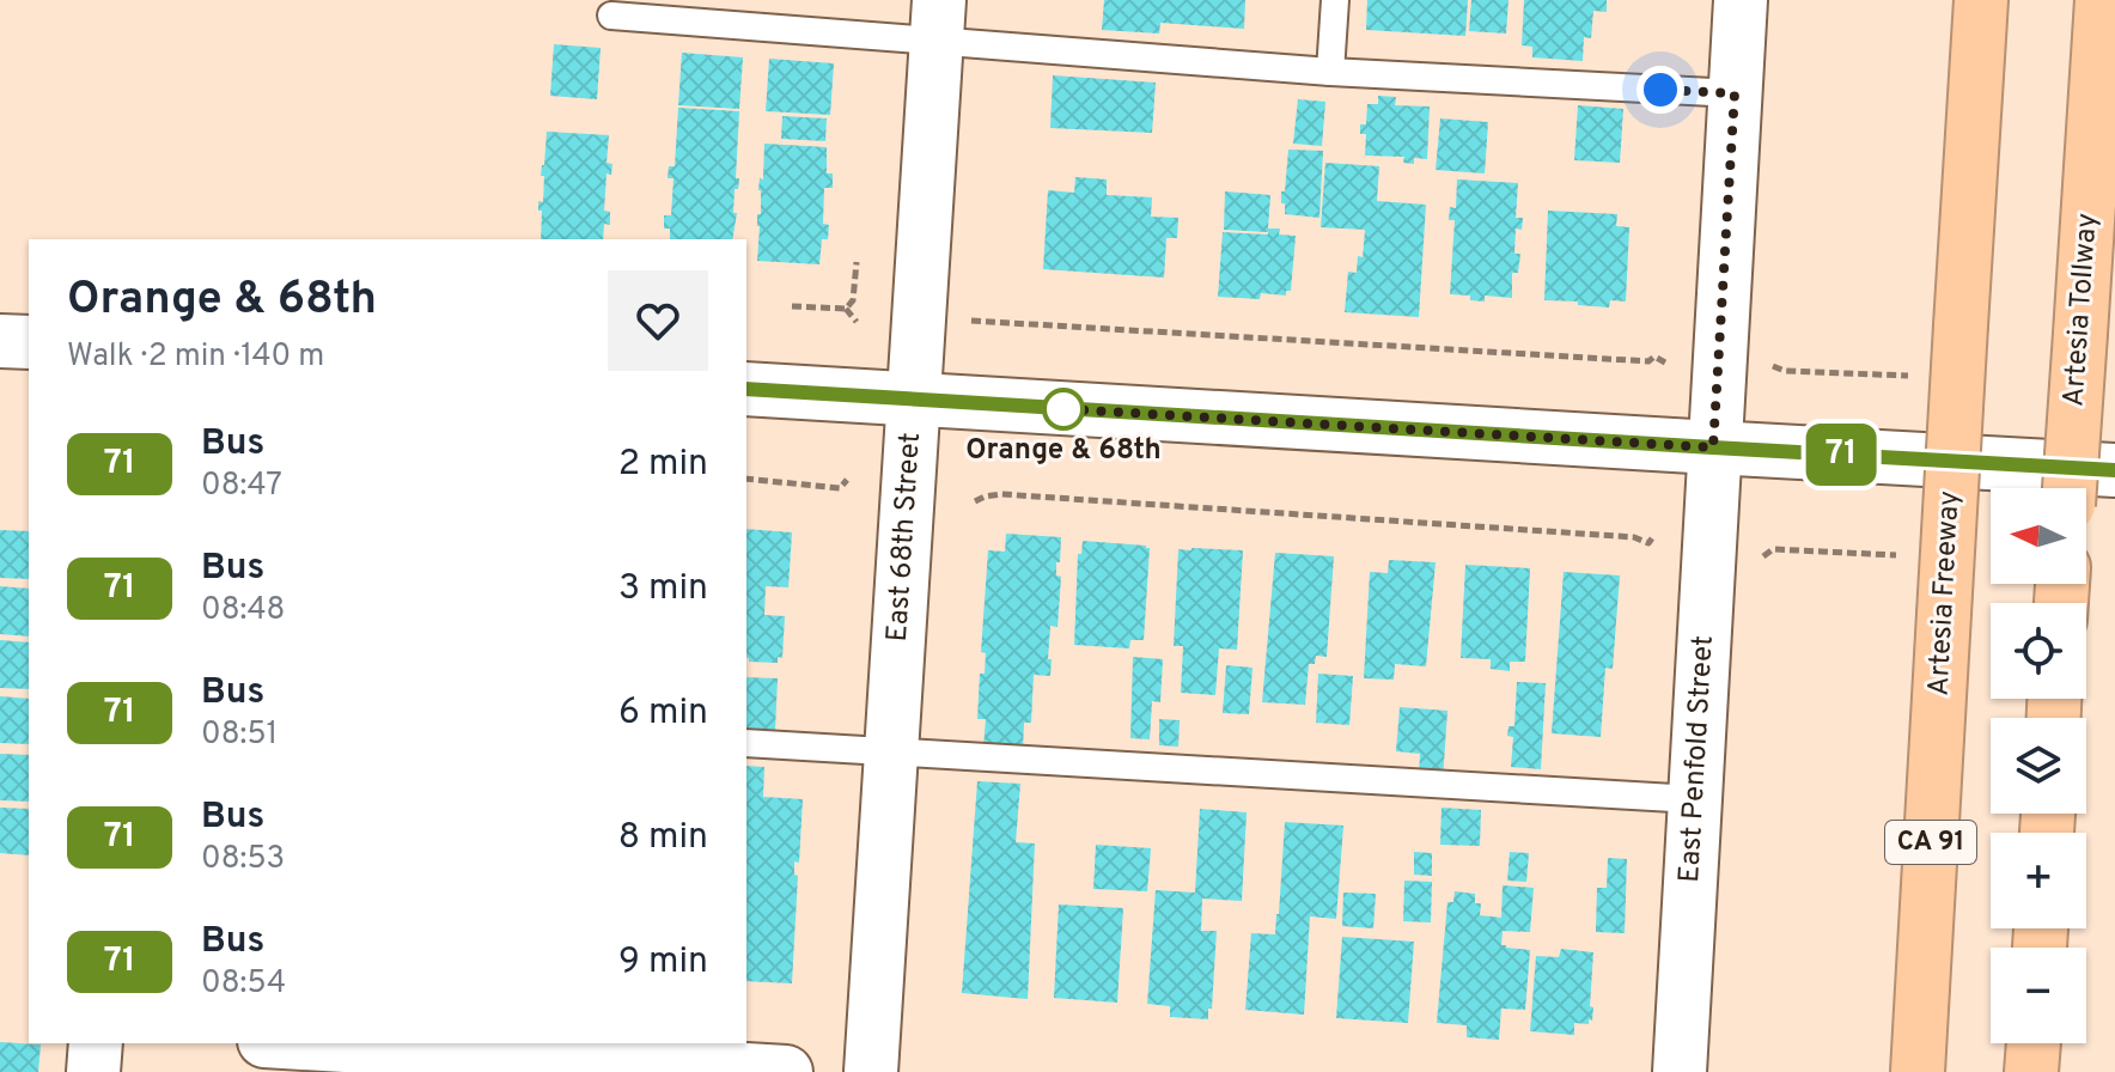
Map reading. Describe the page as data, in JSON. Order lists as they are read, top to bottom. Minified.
{"streets":{"highway":["Artesia Tollway","Artesia Freeway","CA 91"],"street":["East 68th Street","East Penfold Street"]},"places":["Orange & 68th"],"lines":["bus line 71"],"north":"left","page":{"on_map":"71","heading":["Orange & 68th","Walk · 2 min · 140 m"],"list":[{"mark":"71","name":"Bus","note":"08:47","value":"2 min"},{"mark":"71","name":"Bus","note":"08:48","value":"3 min"},{"mark":"71","name":"Bus","note":"08:51","value":"6 min"},{"mark":"71","name":"Bus","note":"08:53","value":"8 min"},{"mark":"71","name":"Bus","note":"08:54","value":"9 min"}],"map_buttons":["+","−"]}}
